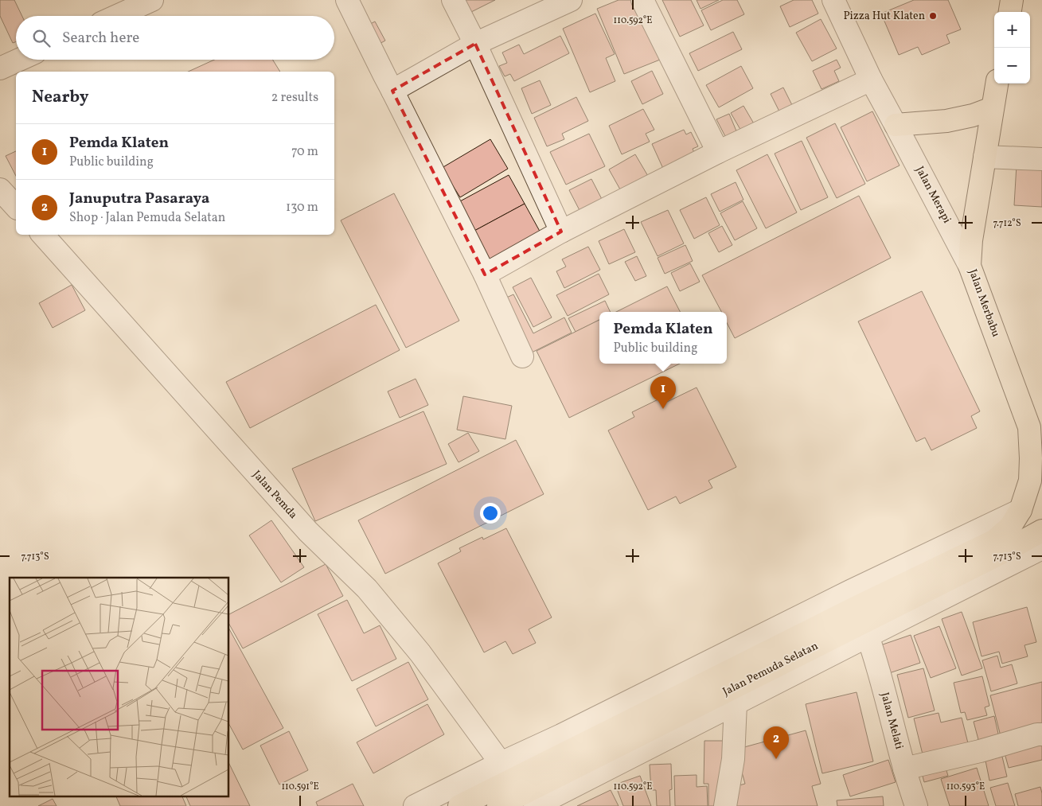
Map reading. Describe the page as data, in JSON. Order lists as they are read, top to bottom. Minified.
{"streets":{"main road":["Jalan Merbabu","Jalan Pemuda Selatan"],"street":["Jalan Merapi","Jalan Pemda","Jalan Melati"]},"crossings":[["Jalan Merapi","Jalan Merbabu"],["Jalan Merbabu","Jalan Pemuda Selatan"],["Jalan Pemda","Jalan Pemuda Selatan"],["Jalan Pemuda Selatan","Jalan Melati"]],"places":["Pizza Hut Klaten"],"page":{"map_buttons":["+","−"],"search":"Search here","heading":["Nearby","2 results"],"list":[{"mark":"1","name":"Pemda Klaten","note":"Public building","value":"70 m"},{"mark":"2","name":"Januputra Pasaraya","note":"Shop · Jalan Pemuda Selatan","value":"130 m"}],"popup":["Pemda Klaten","Public building"],"pins":["1","2"]},"coordinates":["110.592°E","7.712°S","7.713°S","110.591°E","110.593°E"]}
